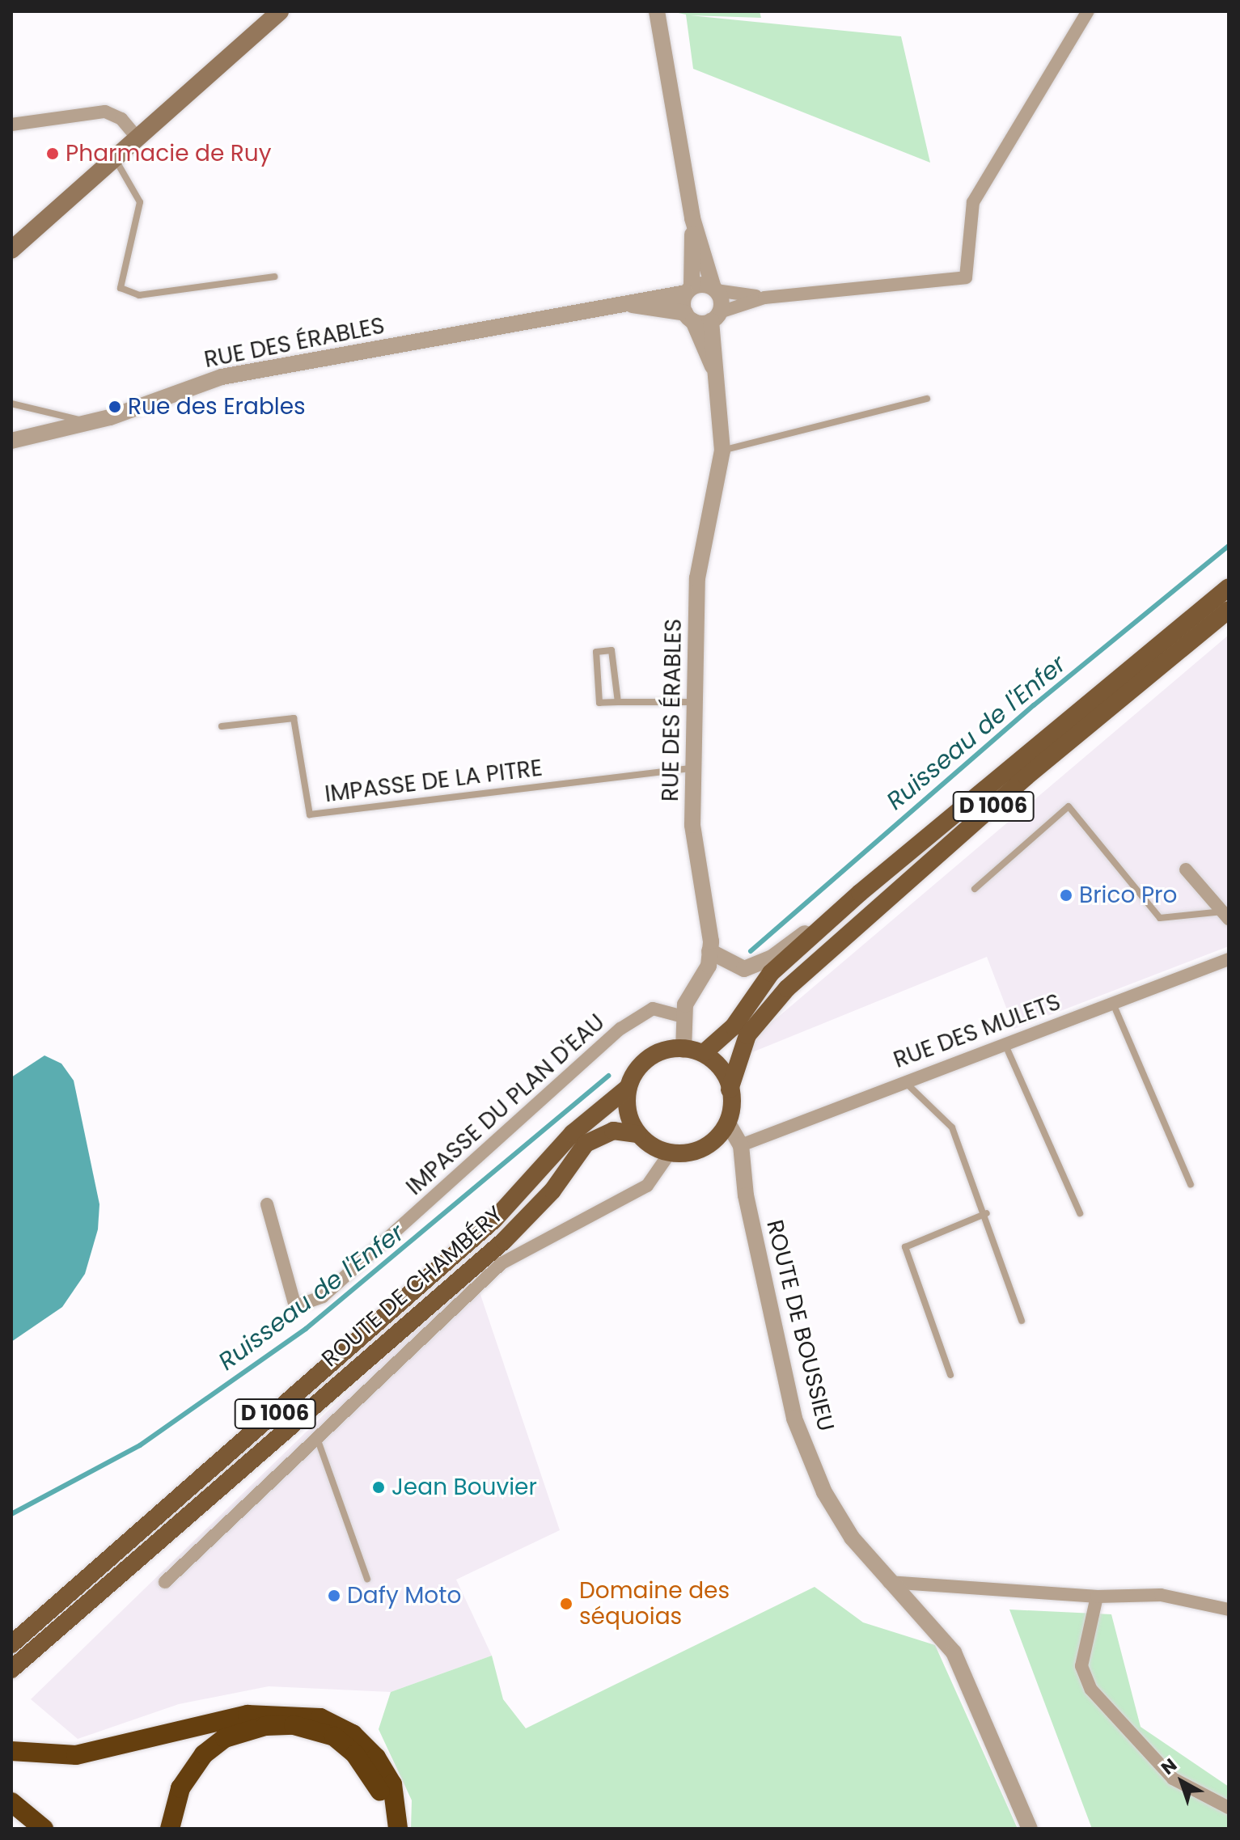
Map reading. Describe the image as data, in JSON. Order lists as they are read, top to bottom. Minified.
{"streets":{"main road":["D 1006","ROUTE DE CHAMBÉRY"],"street":["RUE DES ÉRABLES","RUE DES MULETS","IMPASSE DU PLAN D'EAU","ROUTE DE BOUSSIEU"],"lane":["IMPASSE DE LA PITRE"]},"crossings":[["RUE DES ÉRABLES","IMPASSE DE LA PITRE"],["RUE DES ÉRABLES","D 1006"],["RUE DES ÉRABLES","IMPASSE DU PLAN D'EAU"],["RUE DES ÉRABLES","ROUTE DE CHAMBÉRY"],["RUE DES ÉRABLES","ROUTE DE BOUSSIEU"],["D 1006","ROUTE DE CHAMBÉRY"],["D 1006","ROUTE DE BOUSSIEU"],["RUE DES MULETS","ROUTE DE BOUSSIEU"],["ROUTE DE CHAMBÉRY","ROUTE DE BOUSSIEU"]],"water":["Ruisseau de l'Enfer"],"places":["Pharmacie de Ruy","Rue des Erables","Brico Pro","Jean Bouvier","Dafy Moto","Domaine des séquoias"],"north":"top left"}
